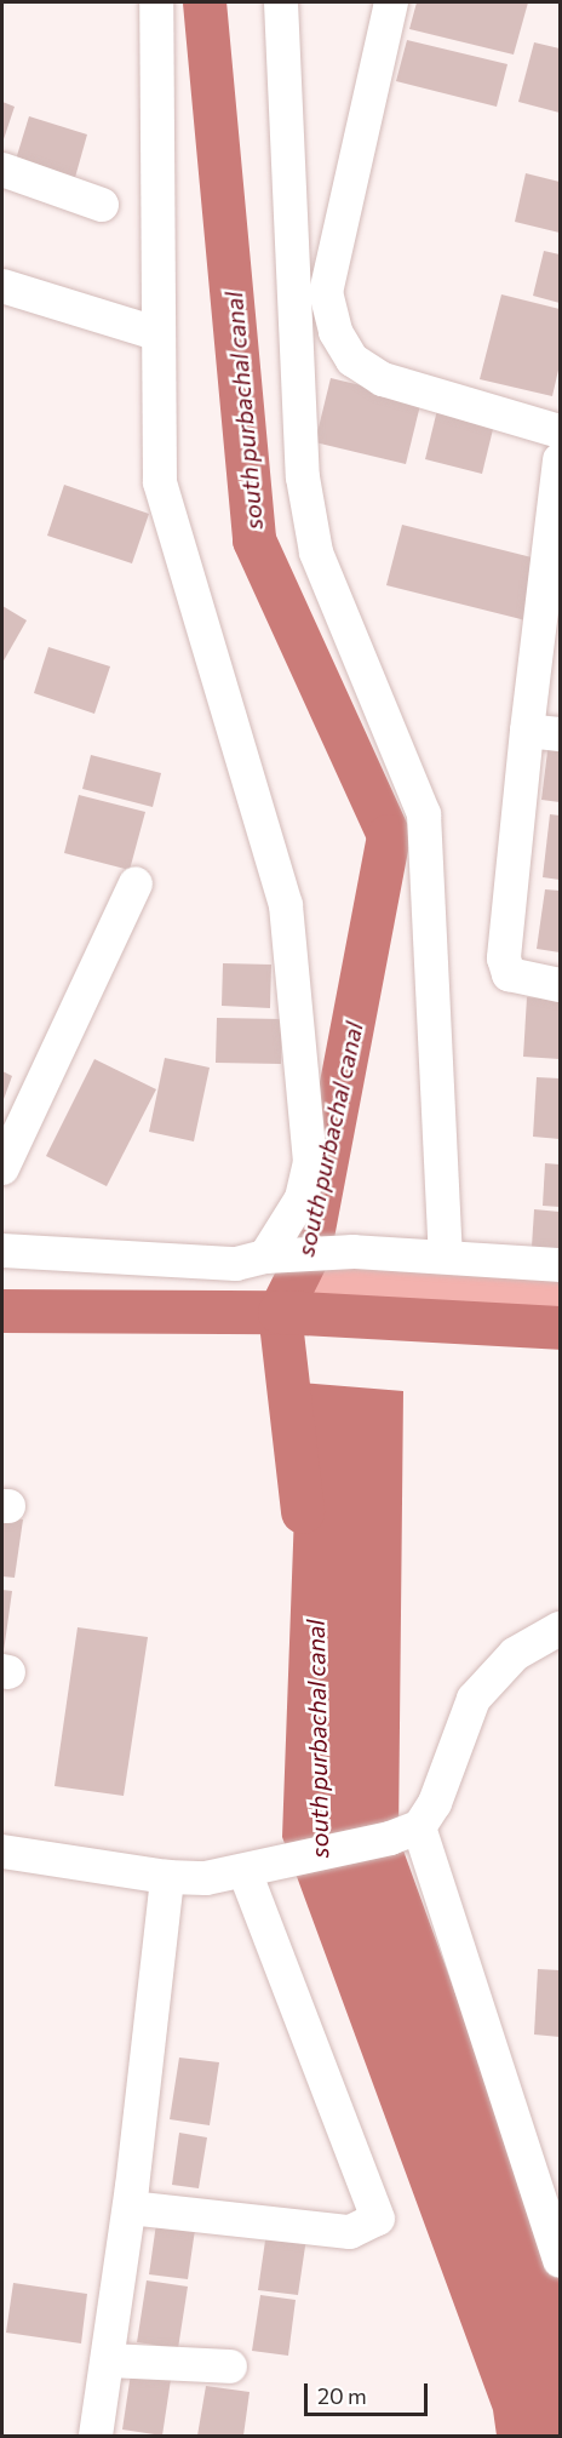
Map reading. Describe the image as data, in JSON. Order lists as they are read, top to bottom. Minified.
{"water":["south purbachal canal"],"scale_bar":"20 m"}
